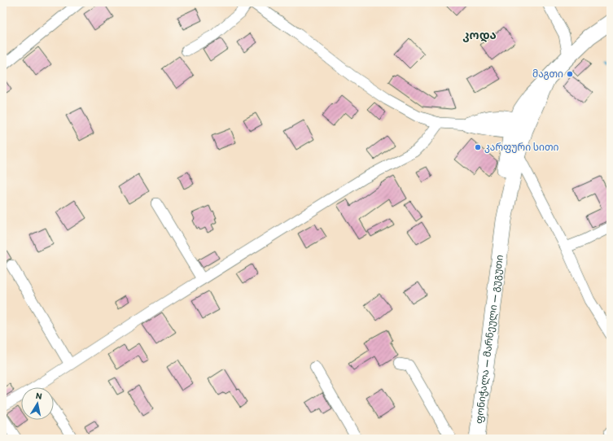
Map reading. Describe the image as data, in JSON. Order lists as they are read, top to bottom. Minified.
{"streets":{"highway":["ფონიჭალა — მარნეული — გუგუთი"]},"districts":["კოდა"],"places":["მაგთი","კარფური სითი"],"north":"top"}
